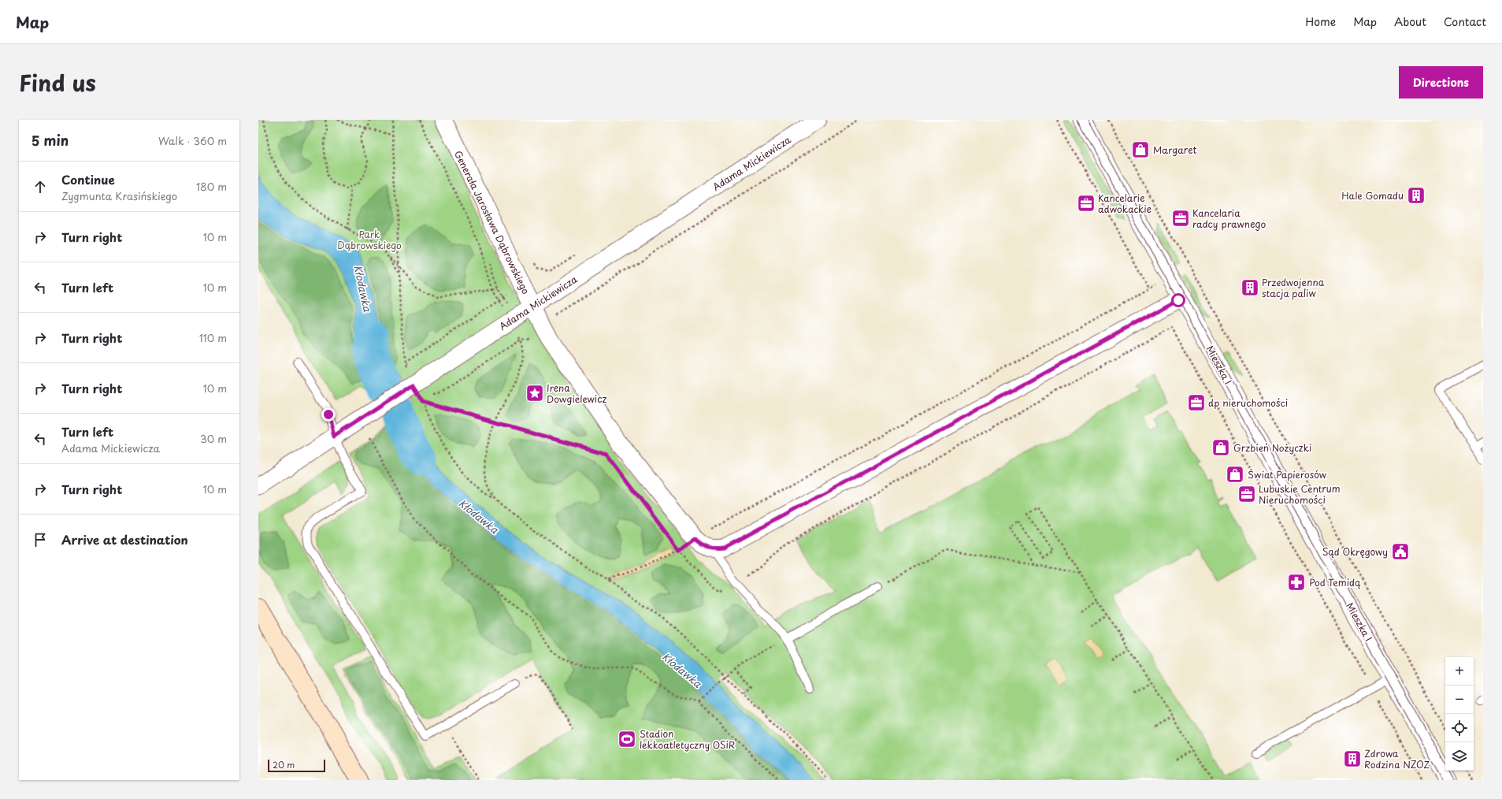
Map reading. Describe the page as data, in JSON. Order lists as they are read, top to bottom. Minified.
{"streets":{"street":["Adama Mickiewicza","Generała Jarosława Dąbrowskiego","Mieszka I"]},"crossings":[["Adama Mickiewicza","Generała Jarosława Dąbrowskiego"]],"water":["Kłodawka"],"parks":["Park Dąbrowskiego"],"places":{"shop":["Margaret","Grzbień Nożyczki","Świat Papierosów"],"building":["Hale Gomadu","Przedwojenna stacja paliw","Zdrowa Rodzina NZOZ"],"office":["Kancelarie adwokackie","Kancelaria radcy prawnego","dp nieruchomości","Lubuskie Centrum Nieruchomości"],"place":["Irena Dowgielewicz"],"public building":["Sąd Okręgowy"],"pharmacy":["Pod Temidą"],"sports":["Stadion lekkoatletyczny OSiR"]},"scale_bar":"20 m","page":{"header":"Map","nav":["Home","Map","About","Contact"],"title":"Find us","buttons":"Directions","heading":["5 min","Walk · 360 m"],"list":[["Continue","Zygmunta Krasińskiego","180 m"],["Turn right","10 m"],["Turn left","10 m"],["Turn right","110 m"],["Turn right","10 m"],["Turn left","Adama Mickiewicza","30 m"],["Turn right","10 m"],"Arrive at destination"],"map_buttons":["+","−"],"scale":"20 m"}}
